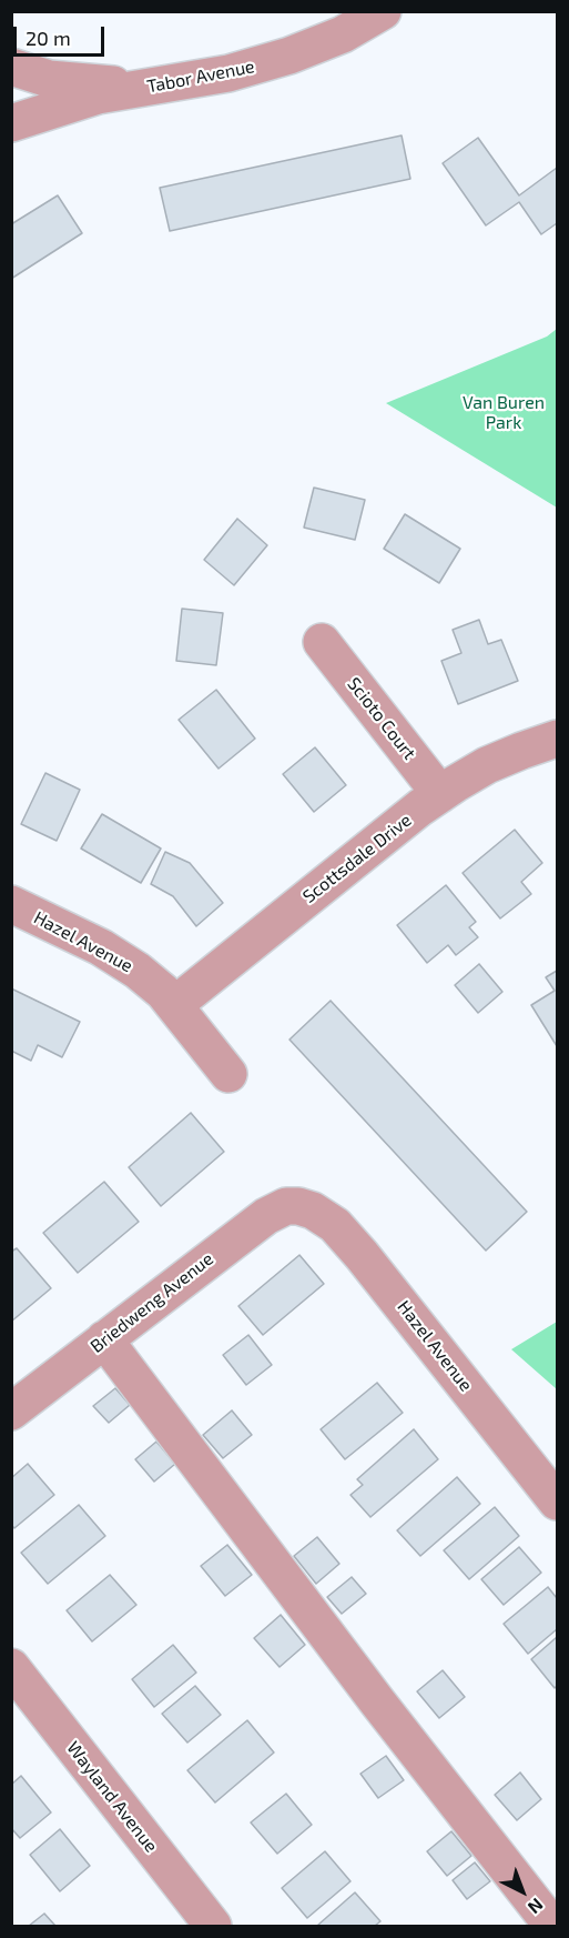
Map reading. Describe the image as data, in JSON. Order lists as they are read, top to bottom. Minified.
{"streets":{"street":["Tabor Avenue","Scioto Court","Scottsdale Drive","Hazel Avenue","Briedweng Avenue","Wayland Avenue"]},"crossings":[["Scioto Court","Scottsdale Drive"],["Scottsdale Drive","Hazel Avenue"],["Hazel Avenue","Briedweng Avenue"]],"parks":["Van Buren Park"],"scale_bar":"20 m","north":"bottom right"}
